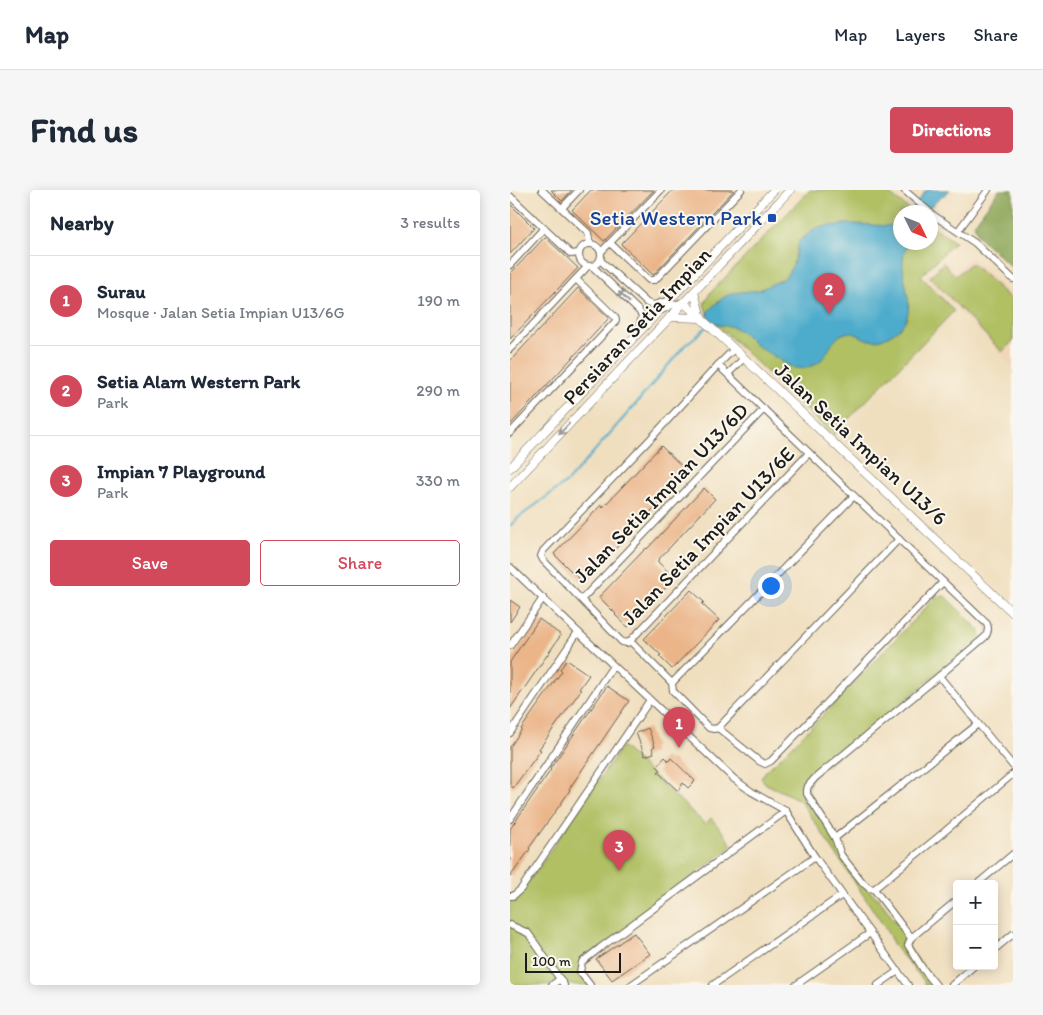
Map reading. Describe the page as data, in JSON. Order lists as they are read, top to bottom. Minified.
{"streets":{"street":["Persiaran Setia Impian","Jalan Setia Impian U13/6","Jalan Setia Impian U13/6D","Jalan Setia Impian U13/6E"]},"crossings":[["Persiaran Setia Impian","Jalan Setia Impian U13/6"]],"places":{"transit":["Setia Western Park"]},"scale_bar":"100 m","north":"bottom right","page":{"header":"Map","nav":["Map","Layers","Share"],"buttons":["Directions",["Save","Share"]],"title":"Find us","heading":["Nearby","3 results"],"list":[{"mark":"1","name":"Surau","note":"Mosque · Jalan Setia Impian U13/6G","value":"190 m"},{"mark":"2","name":"Setia Alam Western Park","note":"Park","value":"290 m"},{"mark":"3","name":"Impian 7 Playground","note":"Park","value":"330 m"}],"pins":["2","1","3"],"map_buttons":["+","−"],"scale":"100 m"}}
